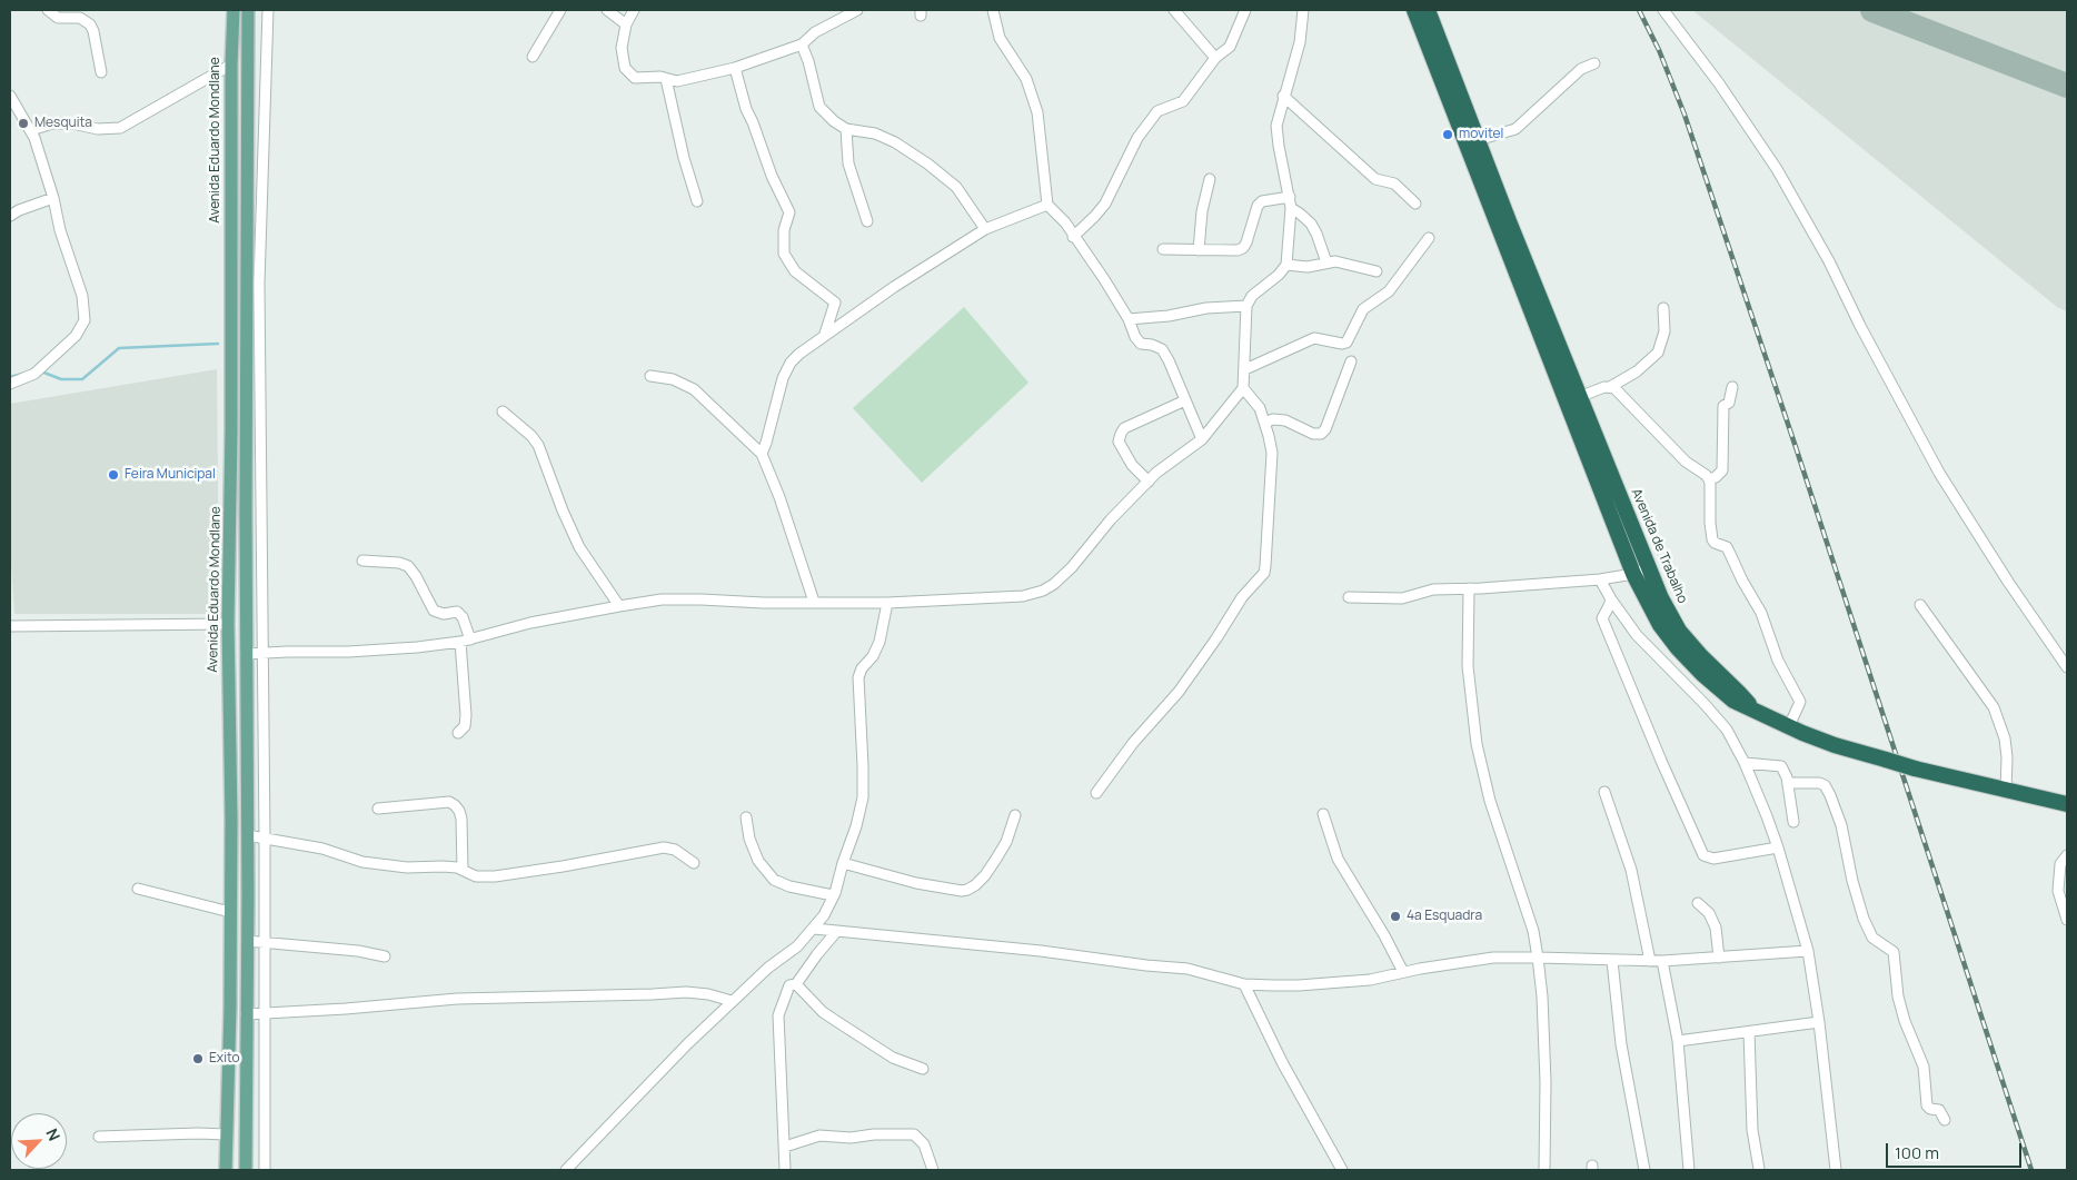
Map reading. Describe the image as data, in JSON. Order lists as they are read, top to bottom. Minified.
{"streets":{"highway":["Avenida de Trabalho"],"main road":["Avenida Eduardo Mondlane"]},"places":["Mesquita","movitel","Feira Municipal","4a Esquadra","Exito"],"scale_bar":"100 m","north":"top right"}
